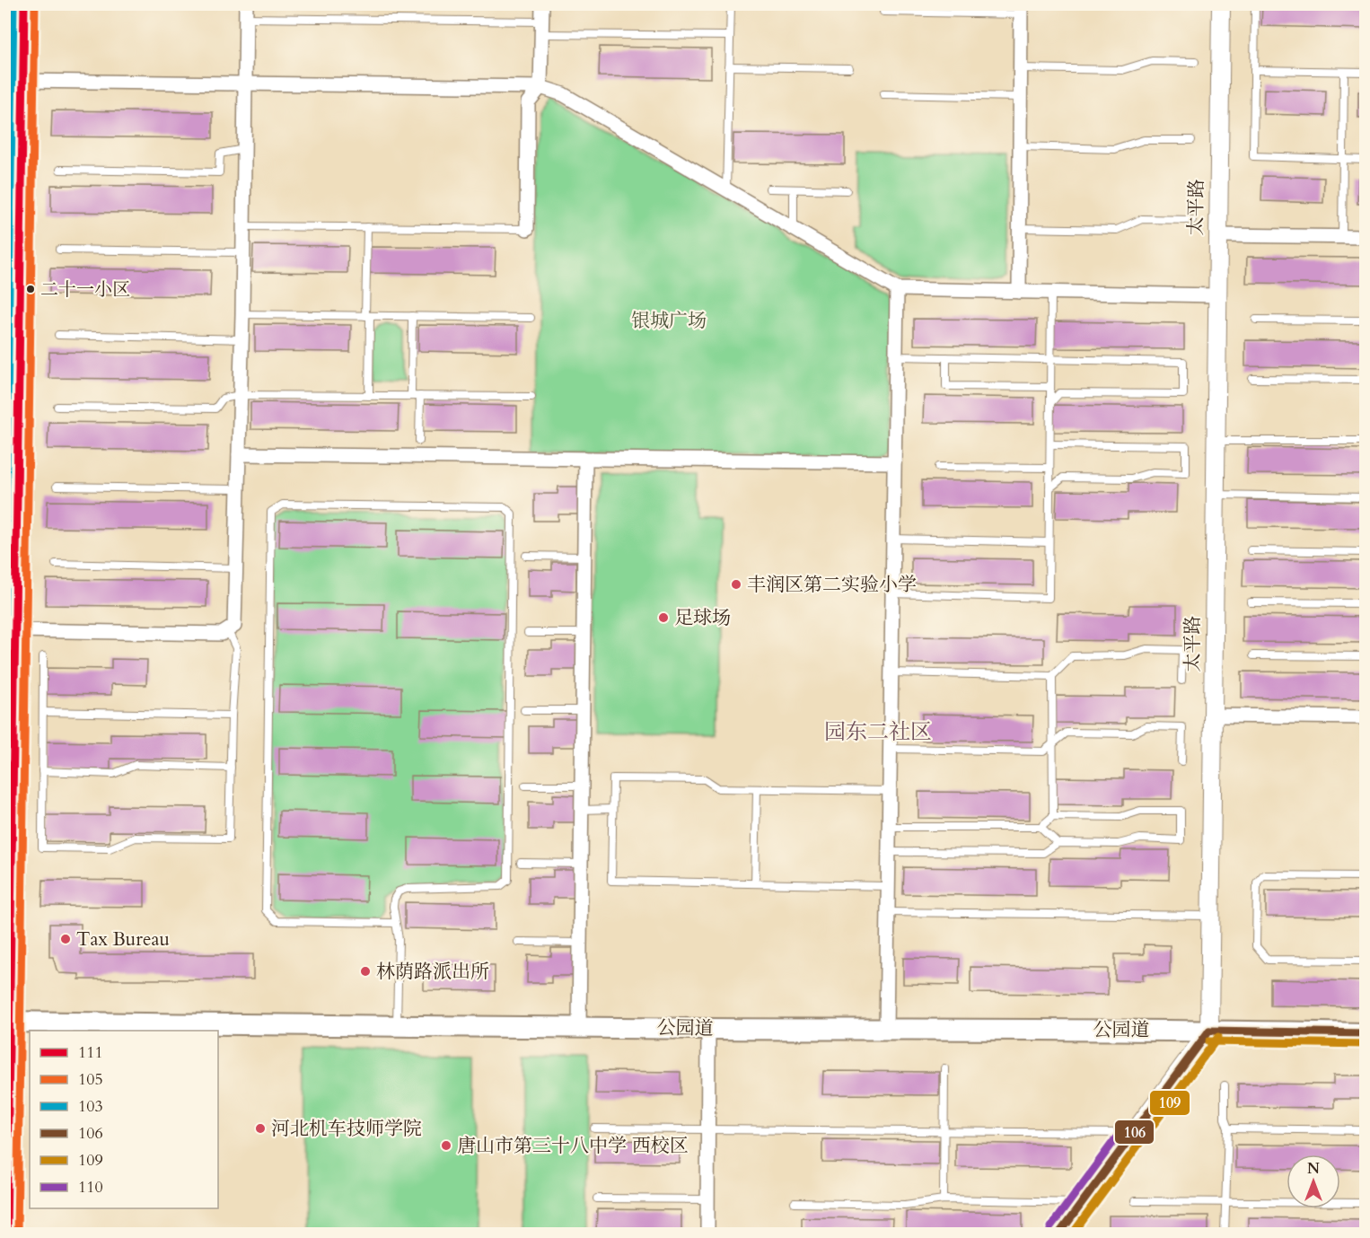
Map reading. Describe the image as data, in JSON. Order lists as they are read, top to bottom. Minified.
{"streets":{"main road":["公园道"],"street":["太平路"]},"crossings":[["太平路","公园道"]],"districts":["园东二社区"],"parks":["银城广场"],"places":["二十一小区","丰润区第二实验小学","足球场","Tax Bureau","林荫路派出所","河北机车技师学院","唐山市第三十八中学 西校区"],"lines":["transit line 111","transit line 105","transit line 103","transit line 106","transit line 109","transit line 110"],"legend":["111","105","103","106","109","110"],"north":"top"}
